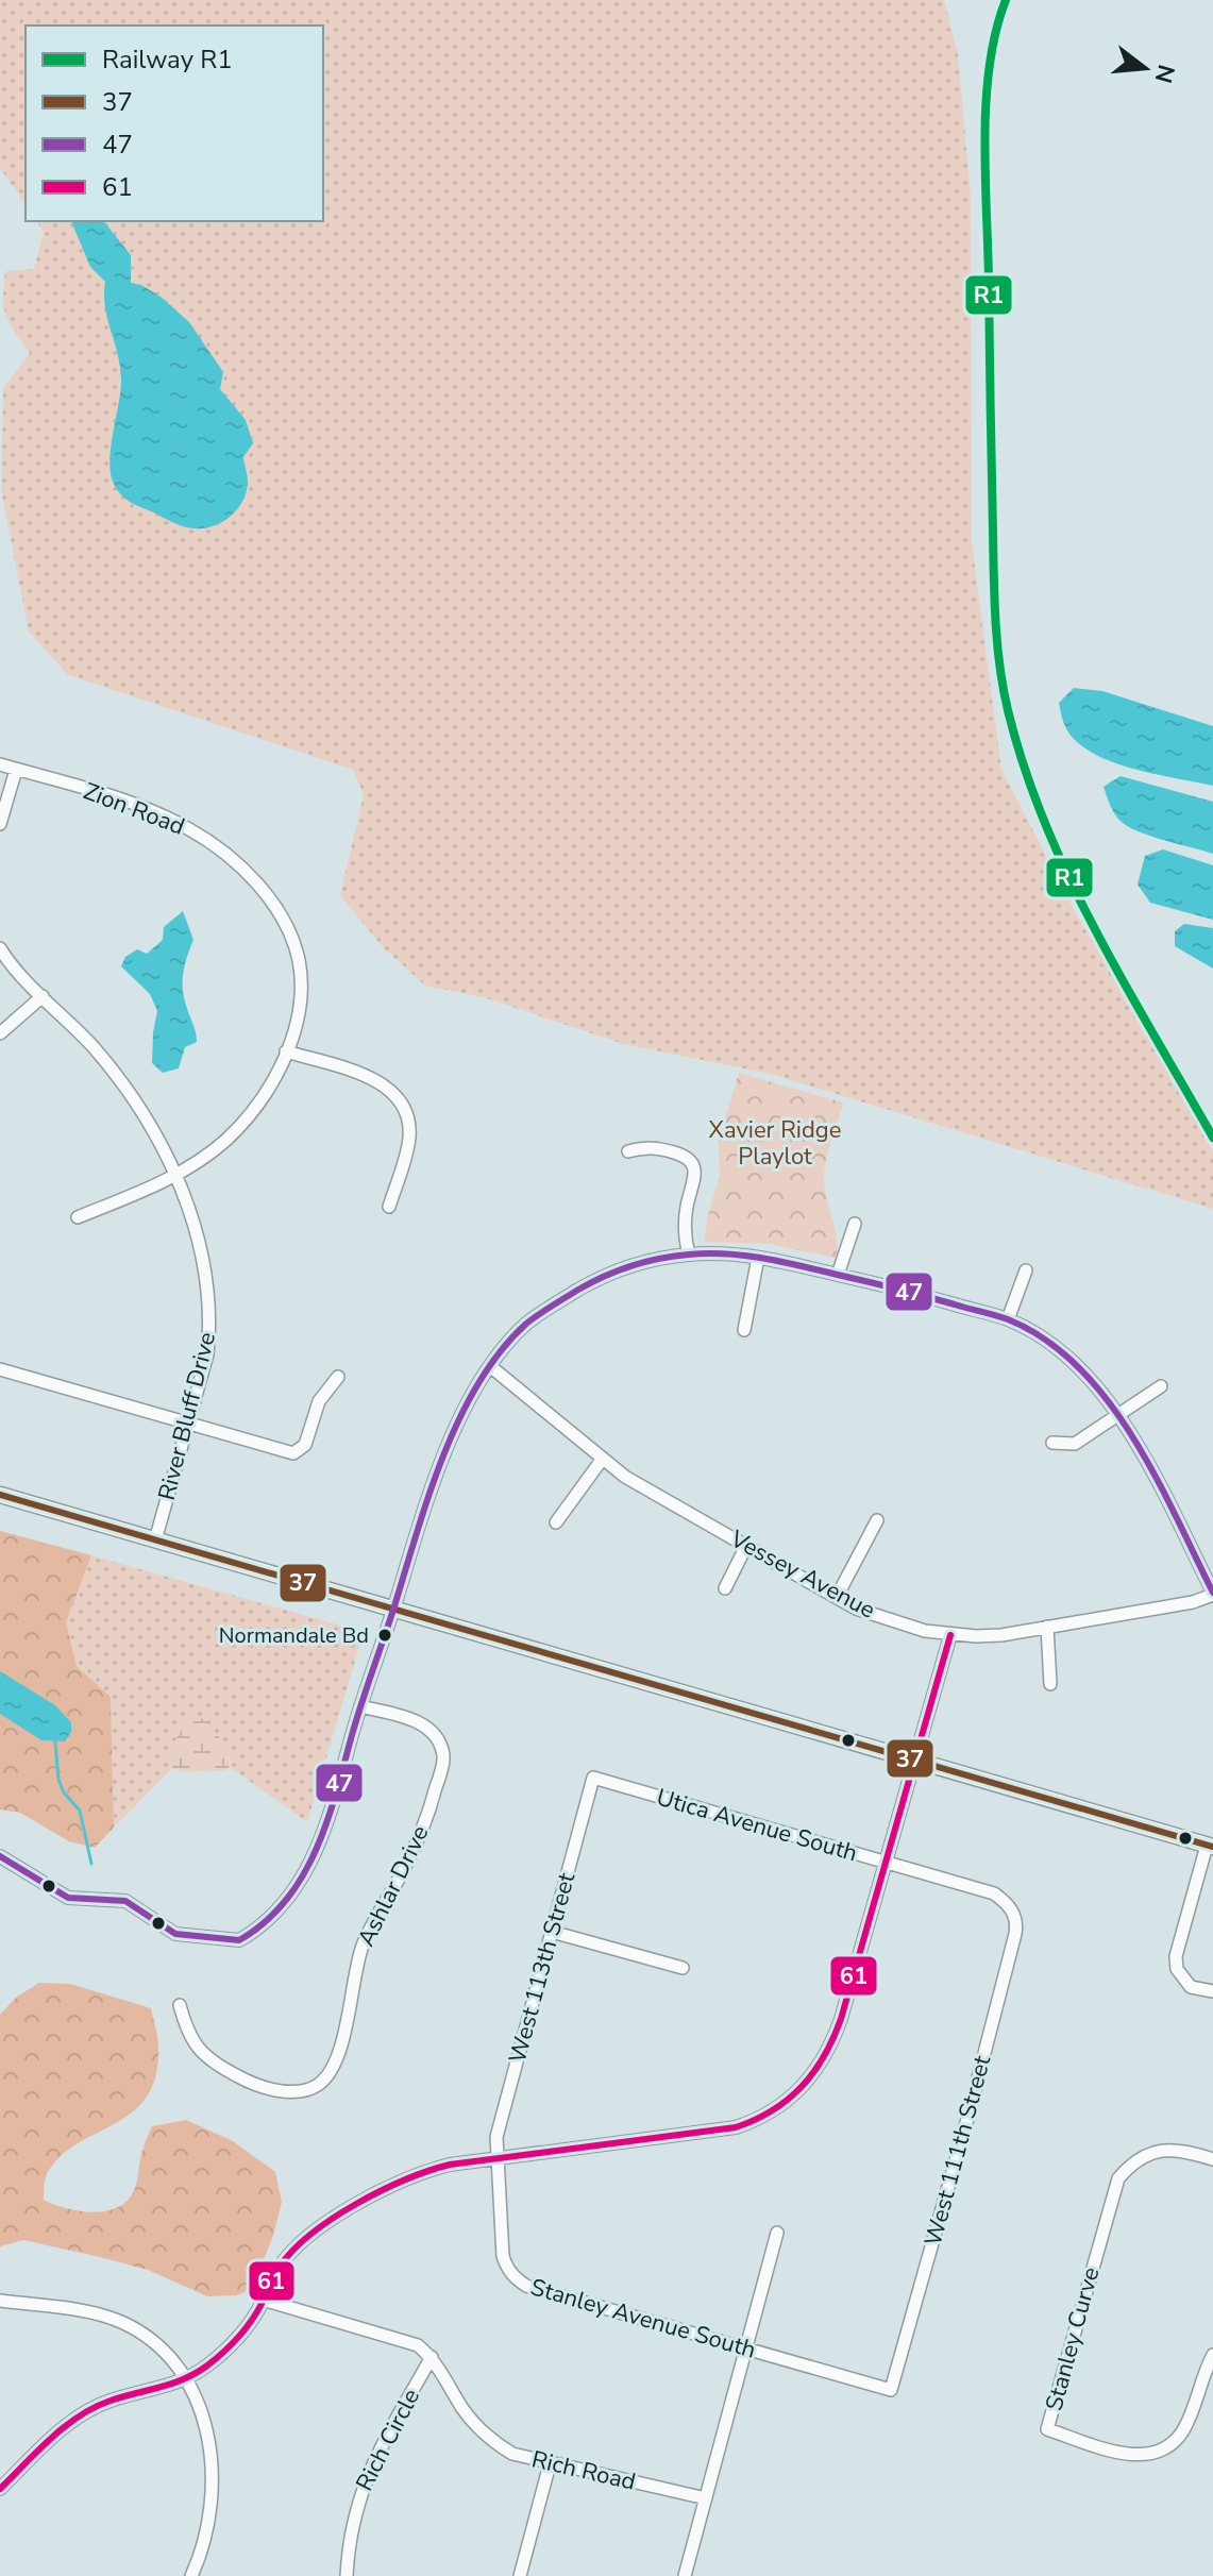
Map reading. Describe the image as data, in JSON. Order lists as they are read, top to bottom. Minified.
{"streets":{"street":["Zion Road","River Bluff Drive","Vessey Avenue","Utica Avenue South","Ashlar Drive","West 113th Street","West 111th Street","Stanley Avenue South","Stanley Curve","Rich Circle","Rich Road"]},"crossings":[["Zion Road","River Bluff Drive"],["Utica Avenue South","West 113th Street"],["Utica Avenue South","West 111th Street"],["West 113th Street","Stanley Avenue South"],["West 111th Street","Stanley Avenue South"],["Rich Circle","Rich Road"]],"parks":["Xavier Ridge Playlot"],"places":["Normandale Bd"],"lines":["rail line R1","transit line 47","transit line 37","transit line 61"],"legend":["Railway R1","37","47","61"],"north":"right"}
